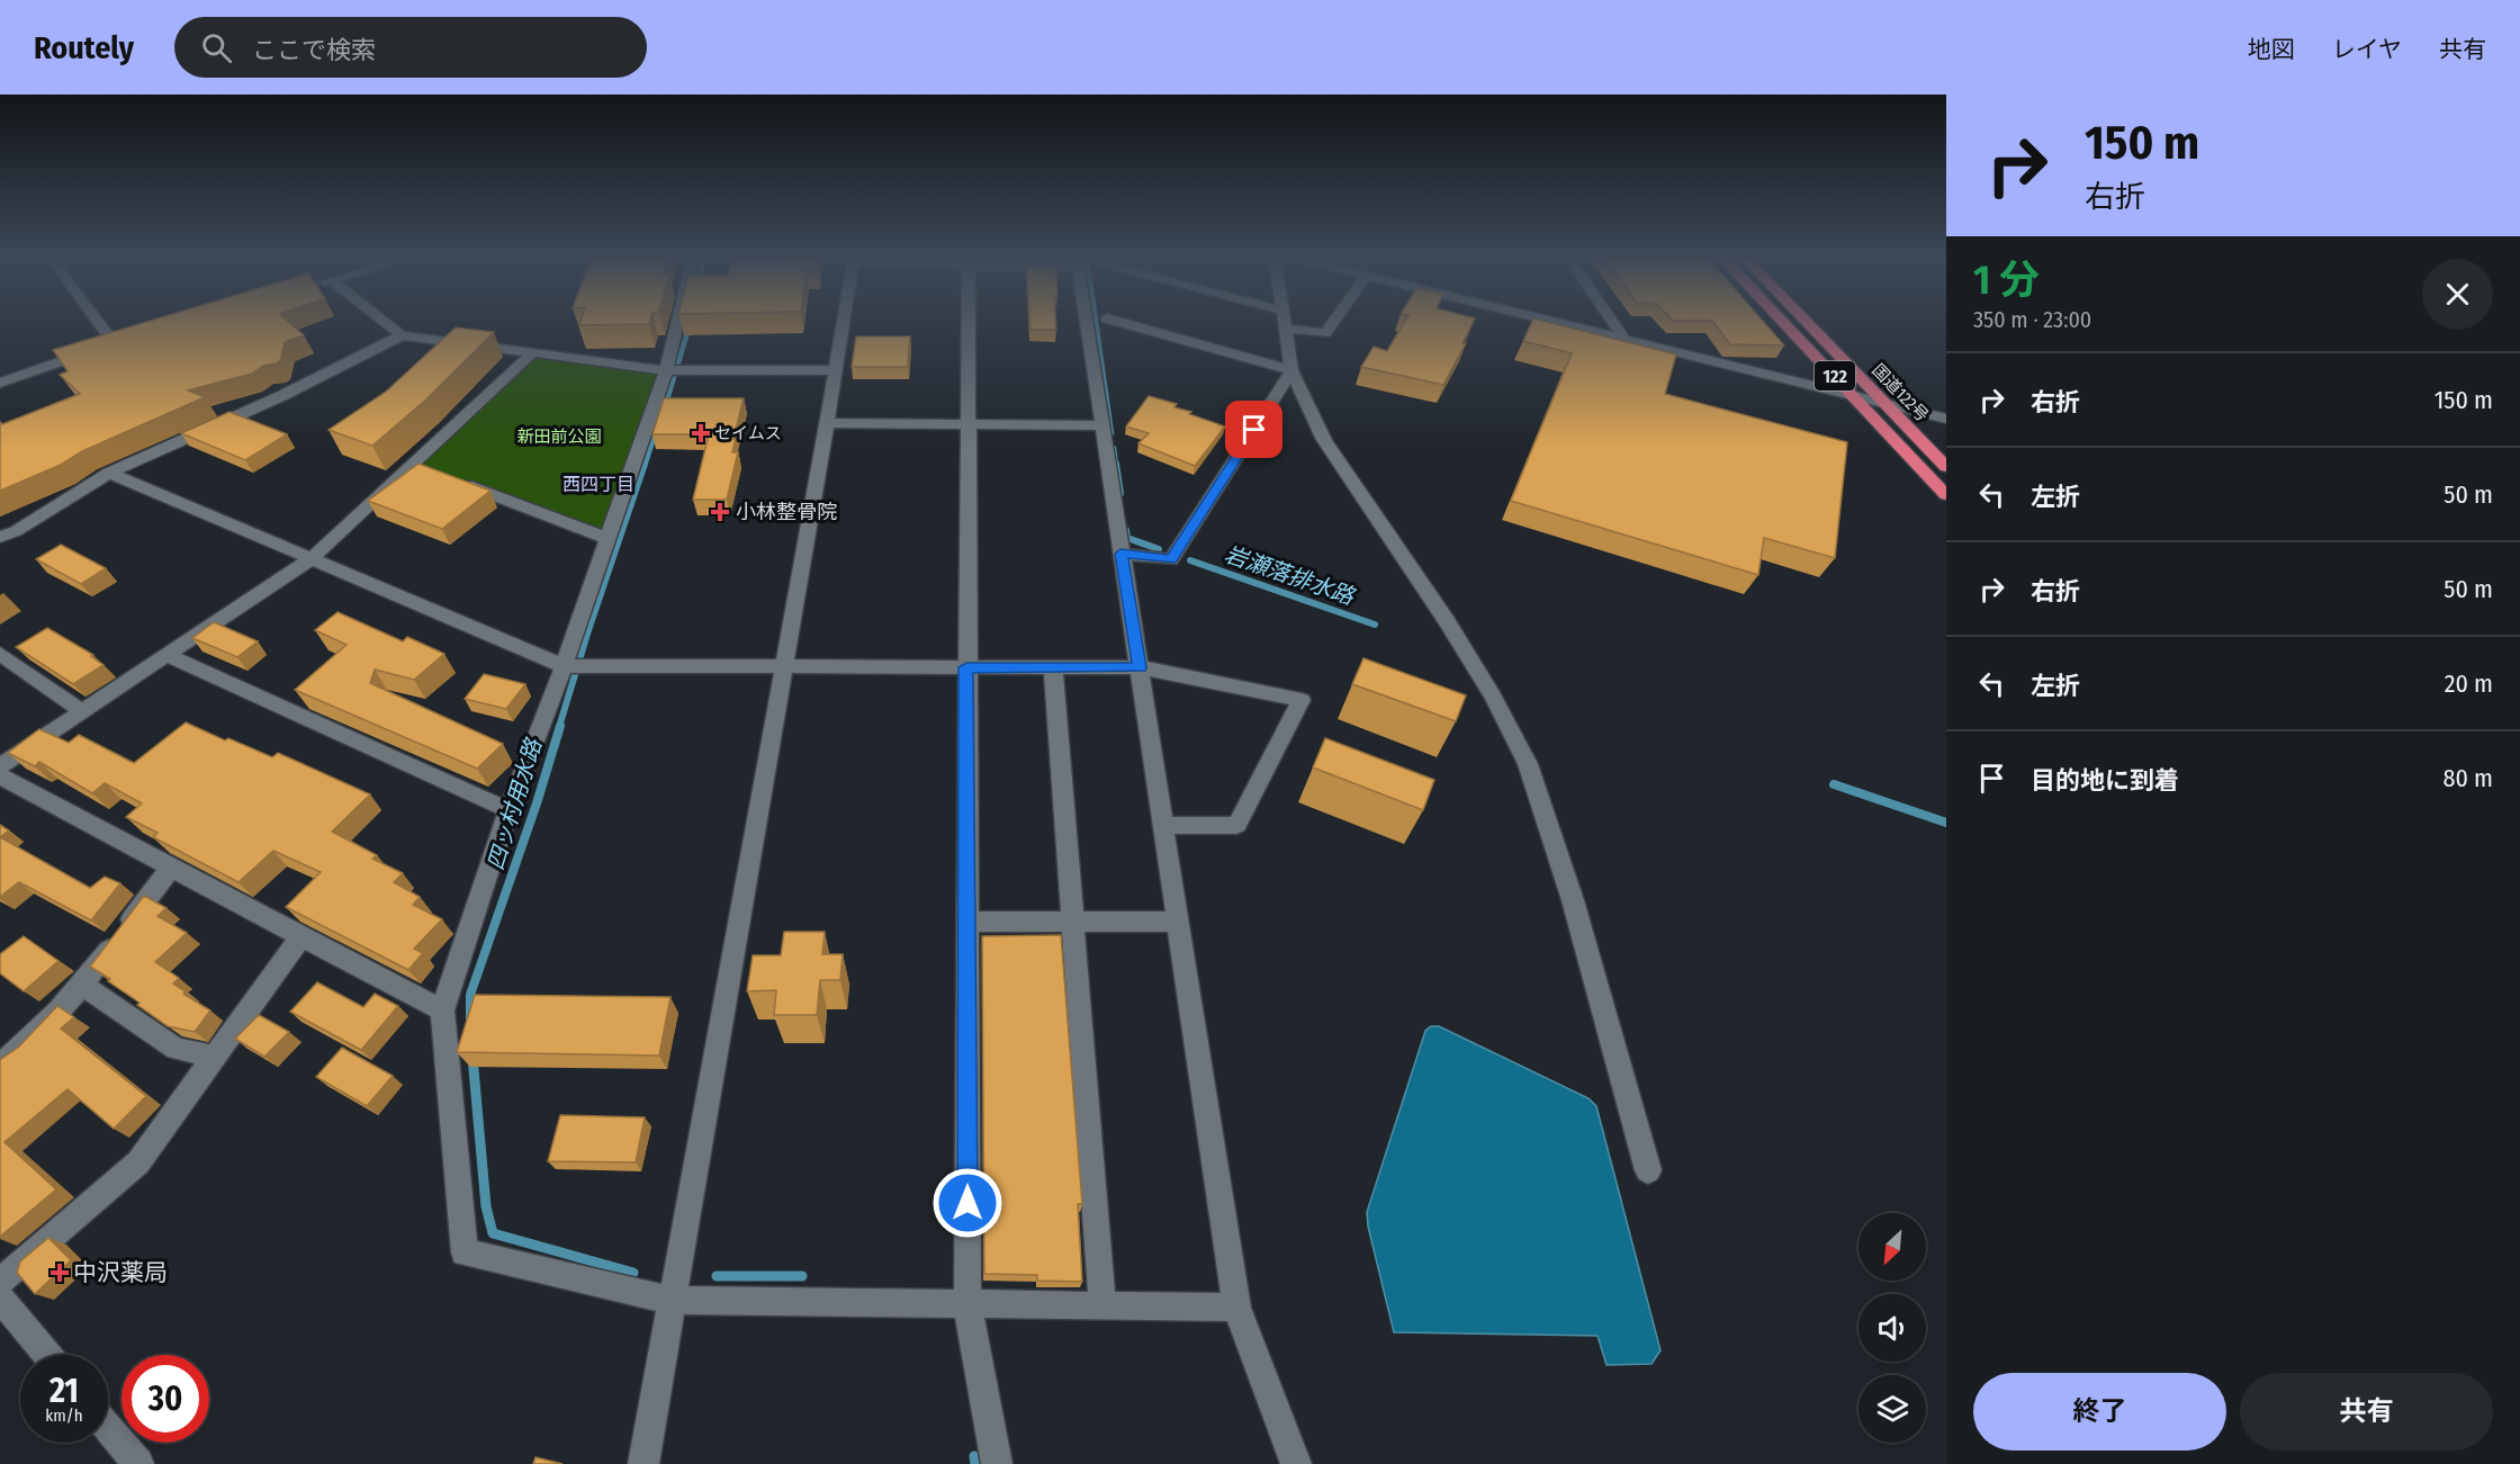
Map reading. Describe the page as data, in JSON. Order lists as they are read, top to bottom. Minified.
{"streets":{"highway":["122","国道122号"]},"districts":["西四丁目"],"water":["岩瀬落排水路","四ッ村用水路"],"parks":["新田前公園"],"places":{"health":["セイムス","小林整骨院","中沢薬局"]},"north":"bottom left","page":{"header":"Routely","search":"ここで検索","nav":["地図","レイヤ","共有"],"turn":["150 m","右折"],"heading":["1 分","350 m · 23:00"],"list":[{"name":"右折","value":"150 m"},{"name":"左折","value":"50 m"},{"name":"右折","value":"50 m"},{"name":"左折","value":"20 m"},{"name":"目的地に到着","value":"80 m"}],"speed":"21 km/h","limit":"30","buttons":["終了","共有"]}}
